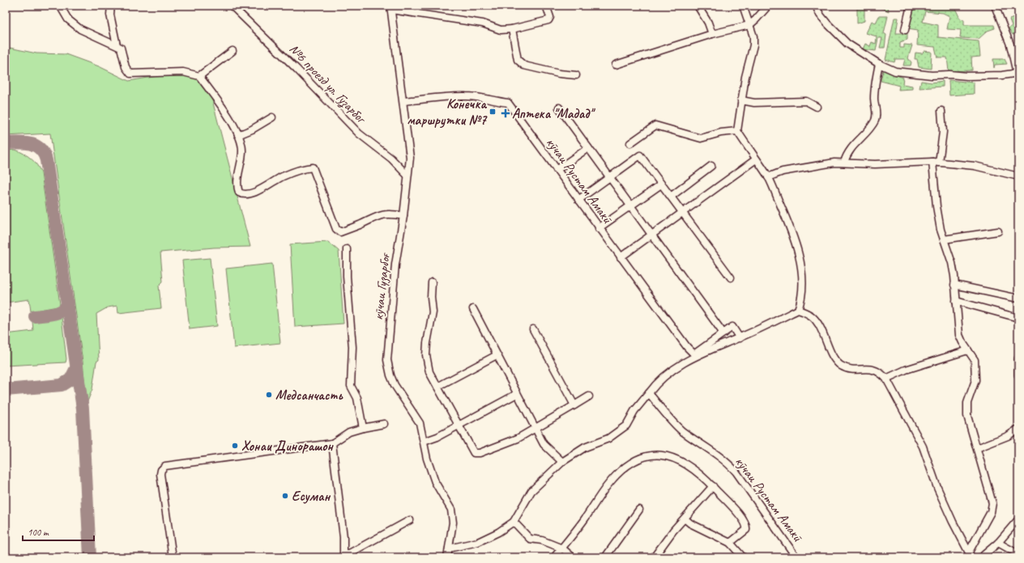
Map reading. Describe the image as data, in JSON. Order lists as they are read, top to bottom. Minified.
{"streets":{"street":["№6 проезд ул. Гузарбог","кӯчаи Рустам Амакӣ","кӯчаи Гузарбоғ"]},"crossings":[["№6 проезд ул. Гузарбог","кӯчаи Гузарбоғ"],["кӯчаи Рустам Амакӣ","кӯчаи Гузарбоғ"]],"places":{"transit":["Конечка маршрутки №7"],"health":["Аптека \"Мадад\""],"other":["Медсанчасть","Хонаи Динорашон","Есуман"]},"scale_bar":"100 m"}
